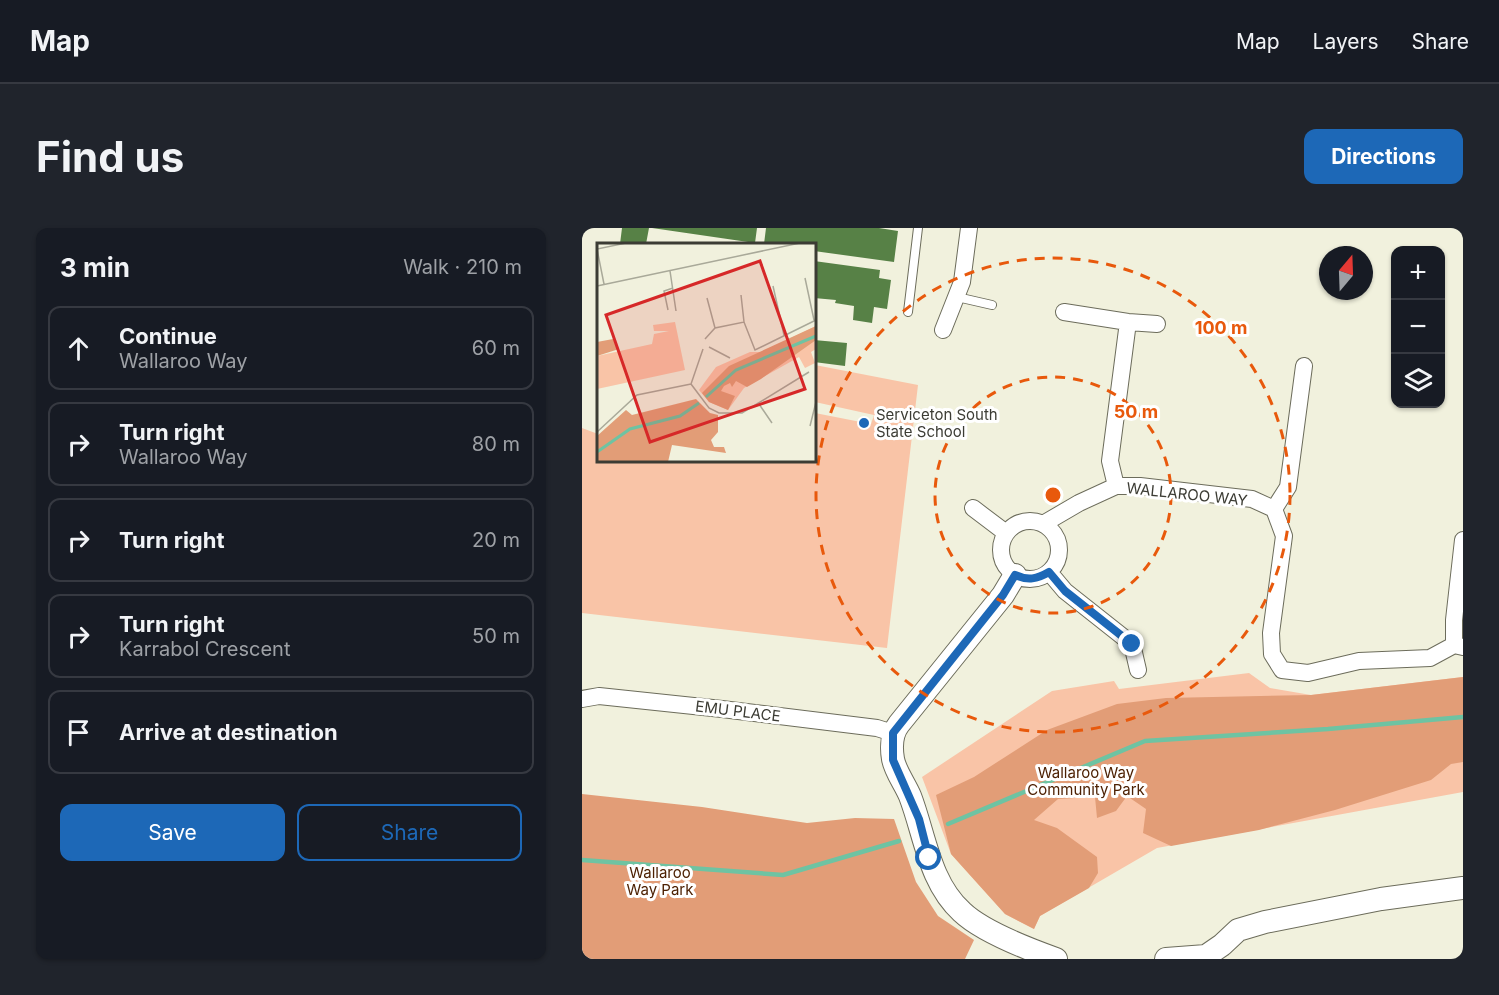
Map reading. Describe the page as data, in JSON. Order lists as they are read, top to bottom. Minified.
{"streets":{"street":["WALLAROO WAY","EMU PLACE"]},"parks":["Wallaroo Way Community Park","Wallaroo Way Park"],"places":["Serviceton South State School"],"north":"top","page":{"header":"Map","nav":["Map","Layers","Share"],"buttons":["Directions",["Save","Share"]],"title":"Find us","heading":["3 min","Walk · 210 m"],"map_buttons":["+","−"],"list":[["Continue","Wallaroo Way","60 m"],["Turn right","Wallaroo Way","80 m"],["Turn right","20 m"],["Turn right","Karrabol Crescent","50 m"],"Arrive at destination"]},"rings":["100 m","50 m"]}
